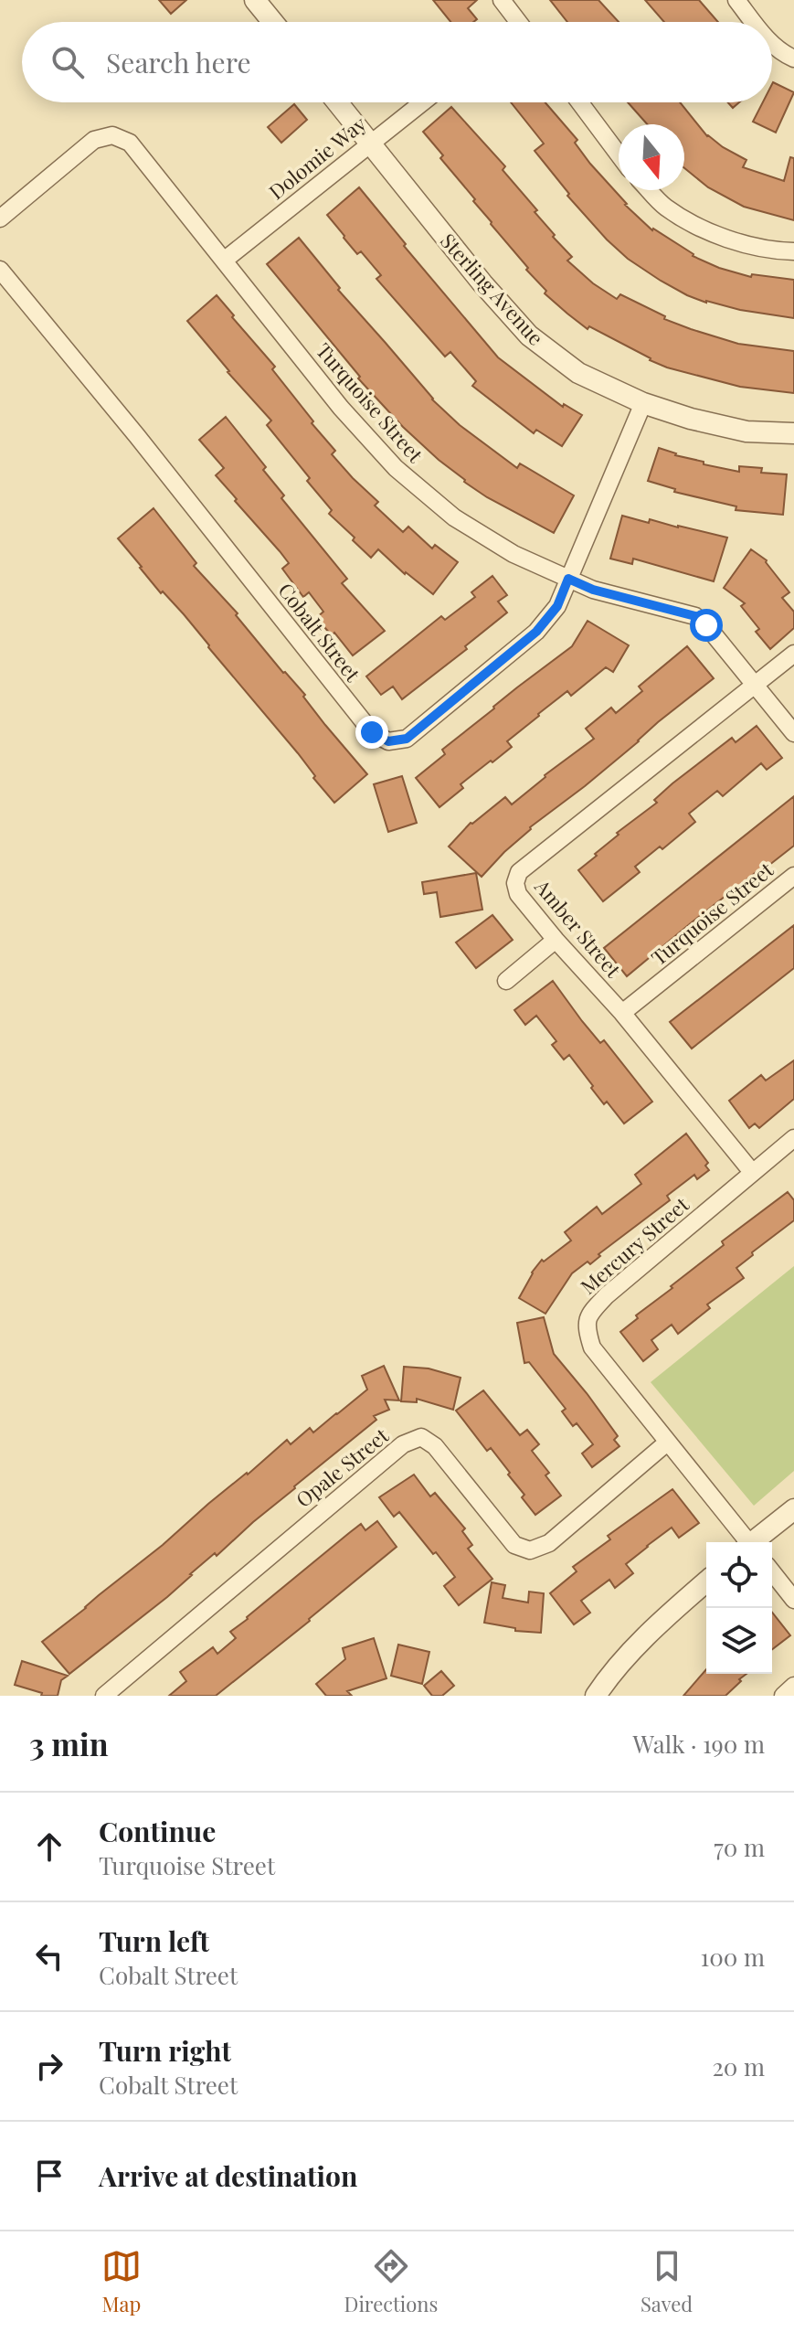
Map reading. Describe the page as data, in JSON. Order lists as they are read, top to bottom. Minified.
{"streets":{"street":["Dolomie Way","Sterling Avenue","Turquoise Street","Cobalt Street","Amber Street","Mercury Street","Opale Street"]},"crossings":[["Dolomie Way","Sterling Avenue"],["Dolomie Way","Turquoise Street"],["Sterling Avenue","Cobalt Street"],["Turquoise Street","Cobalt Street"],["Turquoise Street","Amber Street"],["Amber Street","Mercury Street"],["Mercury Street","Opale Street"]],"north":"bottom","page":{"search":"Search here","heading":["3 min","Walk · 190 m"],"list":[["Continue","Turquoise Street","70 m"],["Turn left","Cobalt Street","100 m"],["Turn right","Cobalt Street","20 m"],"Arrive at destination"],"nav":["Map","Directions","Saved"]}}
